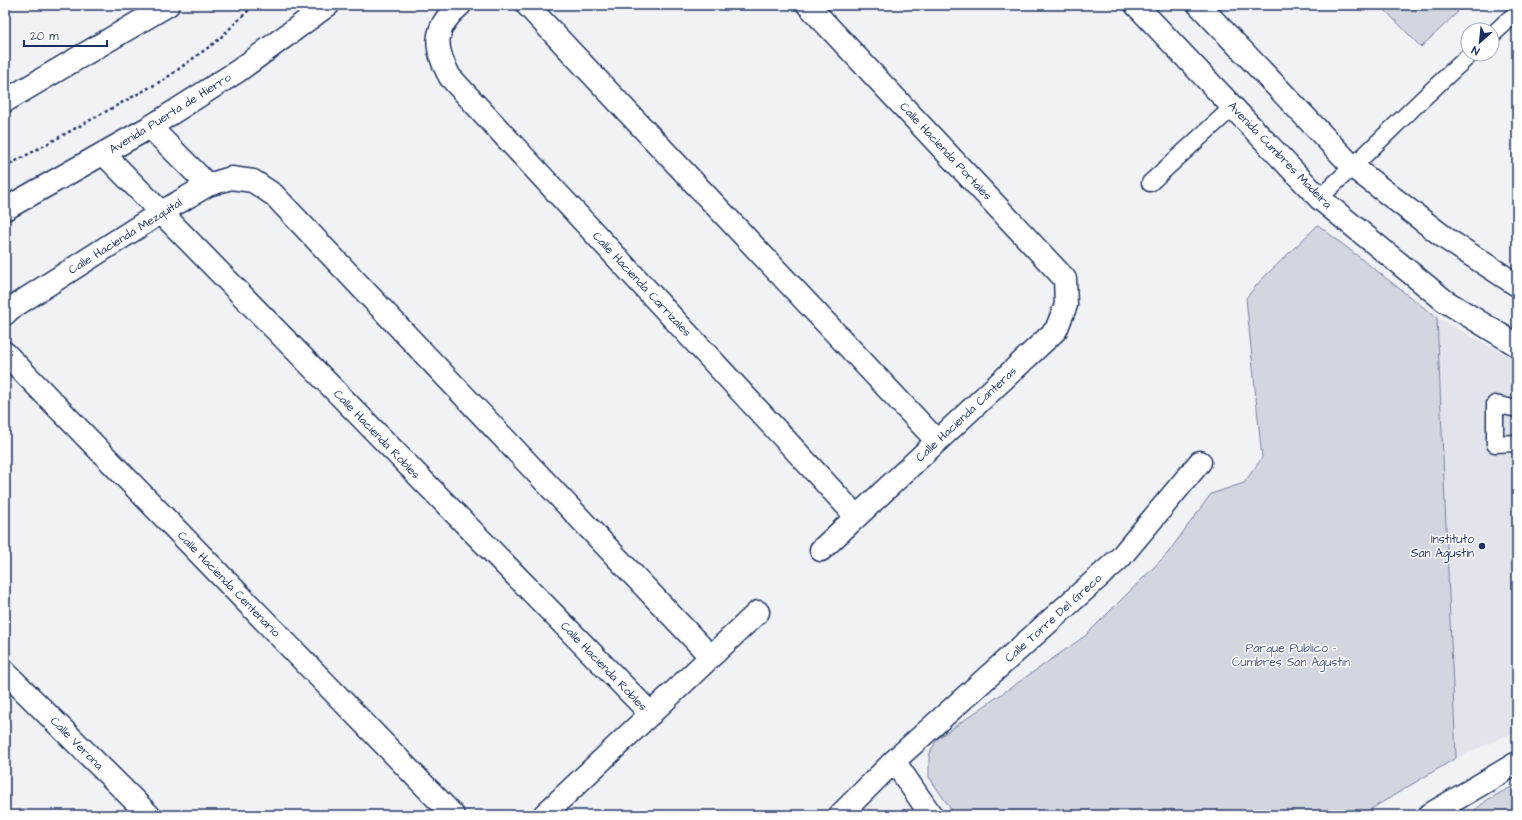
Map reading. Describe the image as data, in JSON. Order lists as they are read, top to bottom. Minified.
{"streets":{"street":["Avenida Puerta de Hierro","Calle Hacienda Portales","Avenida Cumbres Madeira","Calle Hacienda Mezquital","Calle Hacienda Carrizales","Calle Hacienda Canteras","Calle Hacienda Robles","Calle Hacienda Centenario","Calle Torre Del Greco","Calle Verona"]},"crossings":[["Avenida Puerta de Hierro","Calle Hacienda Robles"],["Calle Hacienda Portales","Calle Hacienda Canteras"],["Calle Hacienda Mezquital","Calle Hacienda Robles"],["Calle Hacienda Carrizales","Calle Hacienda Canteras"]],"parks":["Parque Publico - Cumbres San Agustin"],"places":["Instituto San Agustín"],"scale_bar":"20 m","north":"bottom left"}
